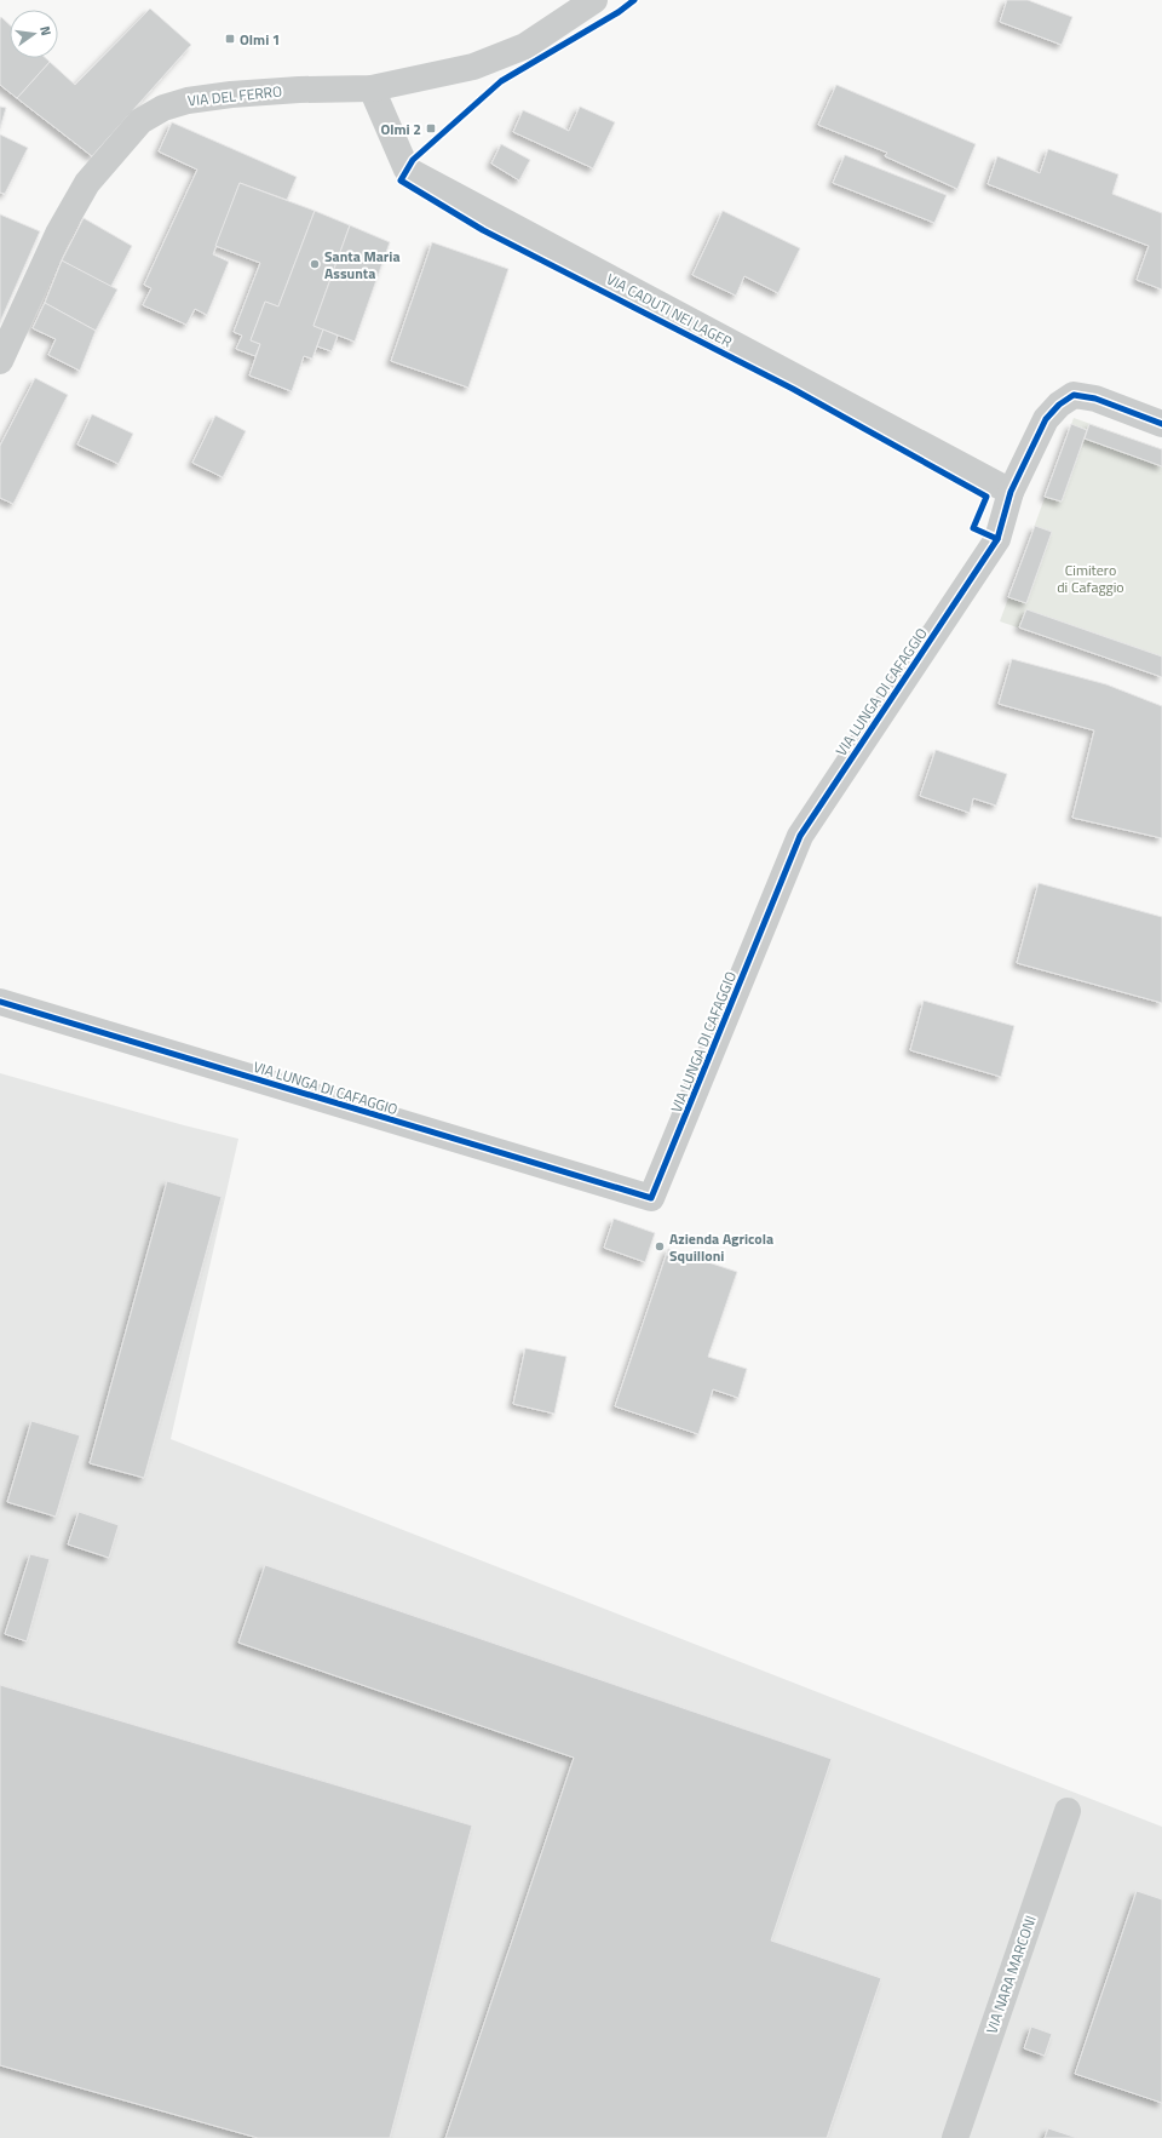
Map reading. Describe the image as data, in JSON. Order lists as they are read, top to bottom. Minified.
{"streets":{"street":["VIA DEL FERRO","VIA CADUTI NEI LAGER","VIA LUNGA DI CAFAGGIO","VIA NARA MARCONI"]},"crossings":[["VIA DEL FERRO","VIA CADUTI NEI LAGER"],["VIA CADUTI NEI LAGER","VIA LUNGA DI CAFAGGIO"]],"parks":["Cimitero di Cafaggio"],"places":{"transit":["Olmi 1","Olmi 2"],"other":["Santa Maria Assunta","Azienda Agricola Squilloni"]},"north":"right"}
